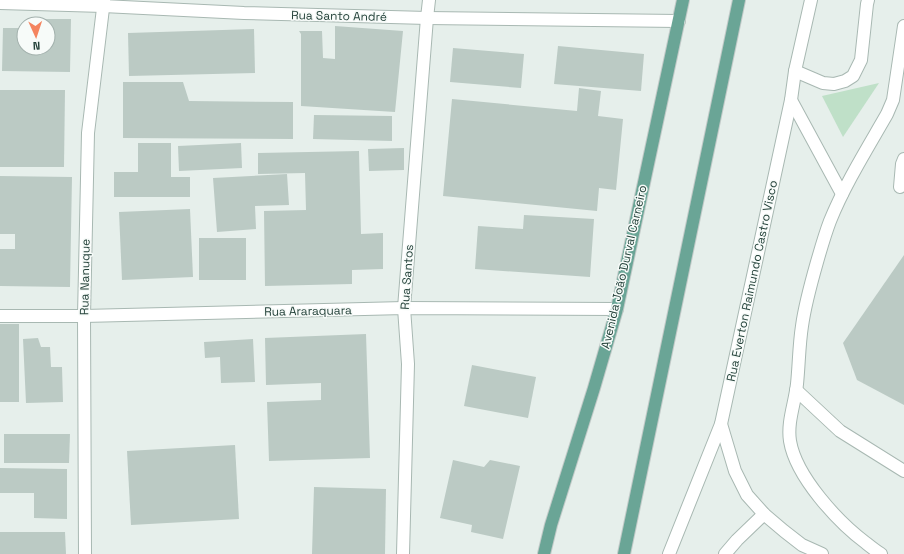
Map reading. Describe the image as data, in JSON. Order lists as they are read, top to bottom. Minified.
{"streets":{"main road":["Avenida João Durval Carneiro"],"street":["Rua Santo André","Rua Nanuque","Rua Santos","Rua Everton Raimundo Castro Visco","Rua Araraquara"]},"crossings":[["Rua Santo André","Avenida João Durval Carneiro"],["Rua Santo André","Rua Nanuque"],["Rua Santo André","Rua Santos"],["Avenida João Durval Carneiro","Rua Araraquara"],["Rua Nanuque","Rua Araraquara"],["Rua Santos","Rua Araraquara"]],"north":"bottom"}
